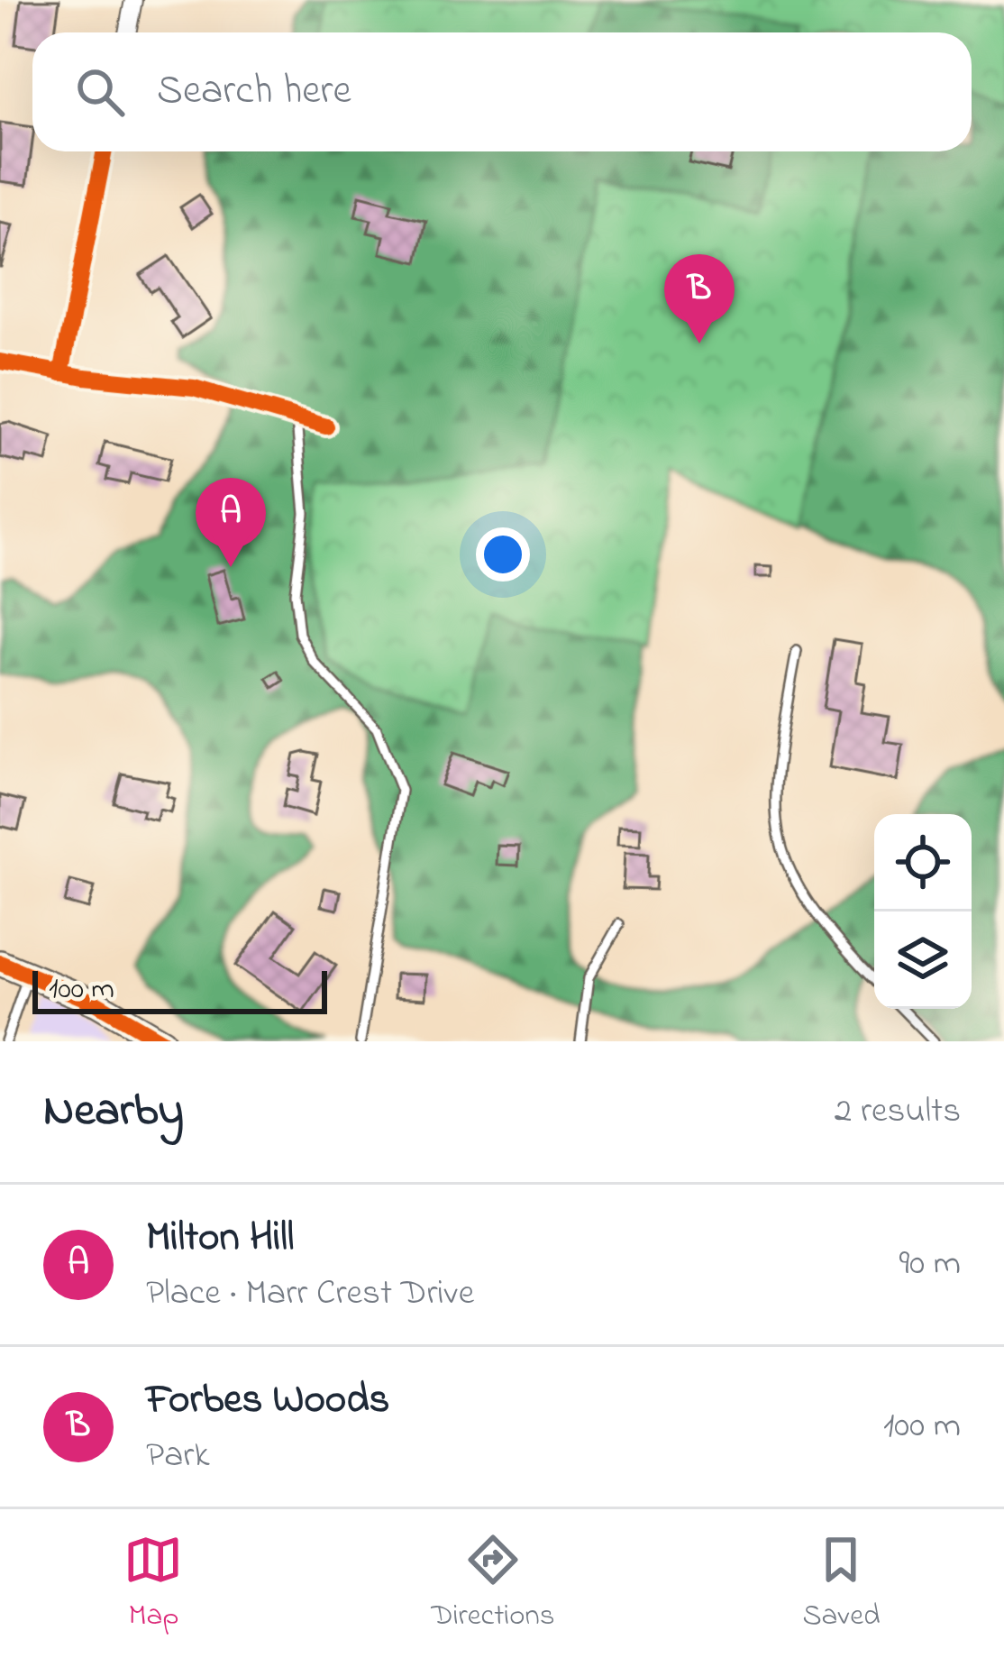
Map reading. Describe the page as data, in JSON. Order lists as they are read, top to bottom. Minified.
{"scale_bar":"100 m","page":{"search":"Search here","pins":["B","A"],"scale":"100 m","heading":["Nearby","2 results"],"list":[{"mark":"A","name":"Milton Hill","note":"Place · Marr Crest Drive","value":"90 m"},{"mark":"B","name":"Forbes Woods","note":"Park","value":"100 m"}],"nav":["Map","Directions","Saved"]}}
